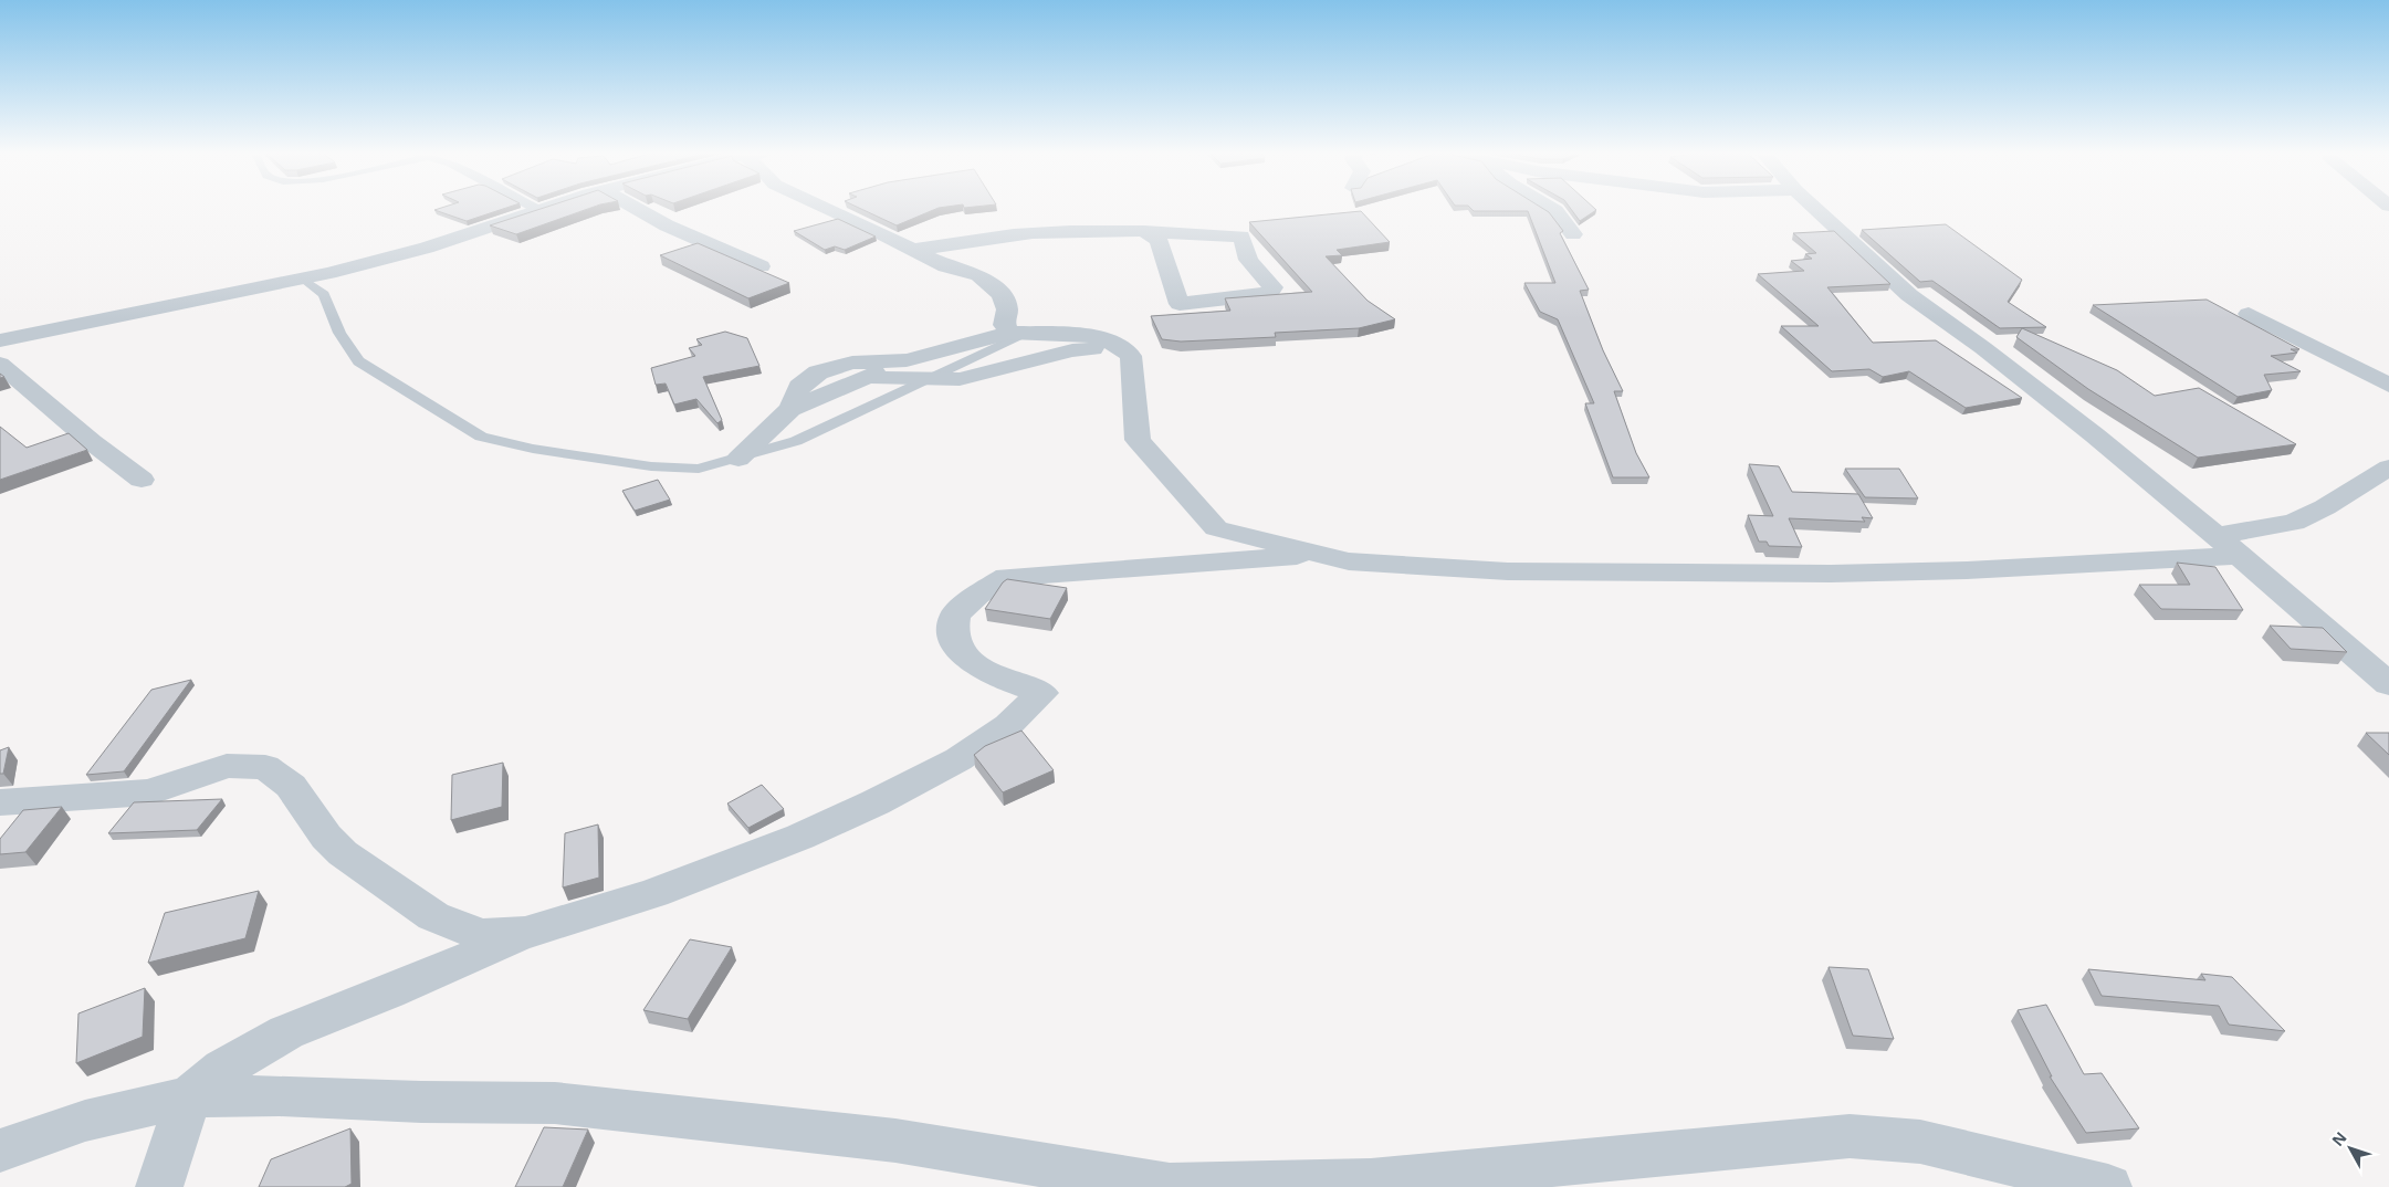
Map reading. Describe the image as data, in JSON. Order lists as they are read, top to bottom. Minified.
{"north":"top left"}
